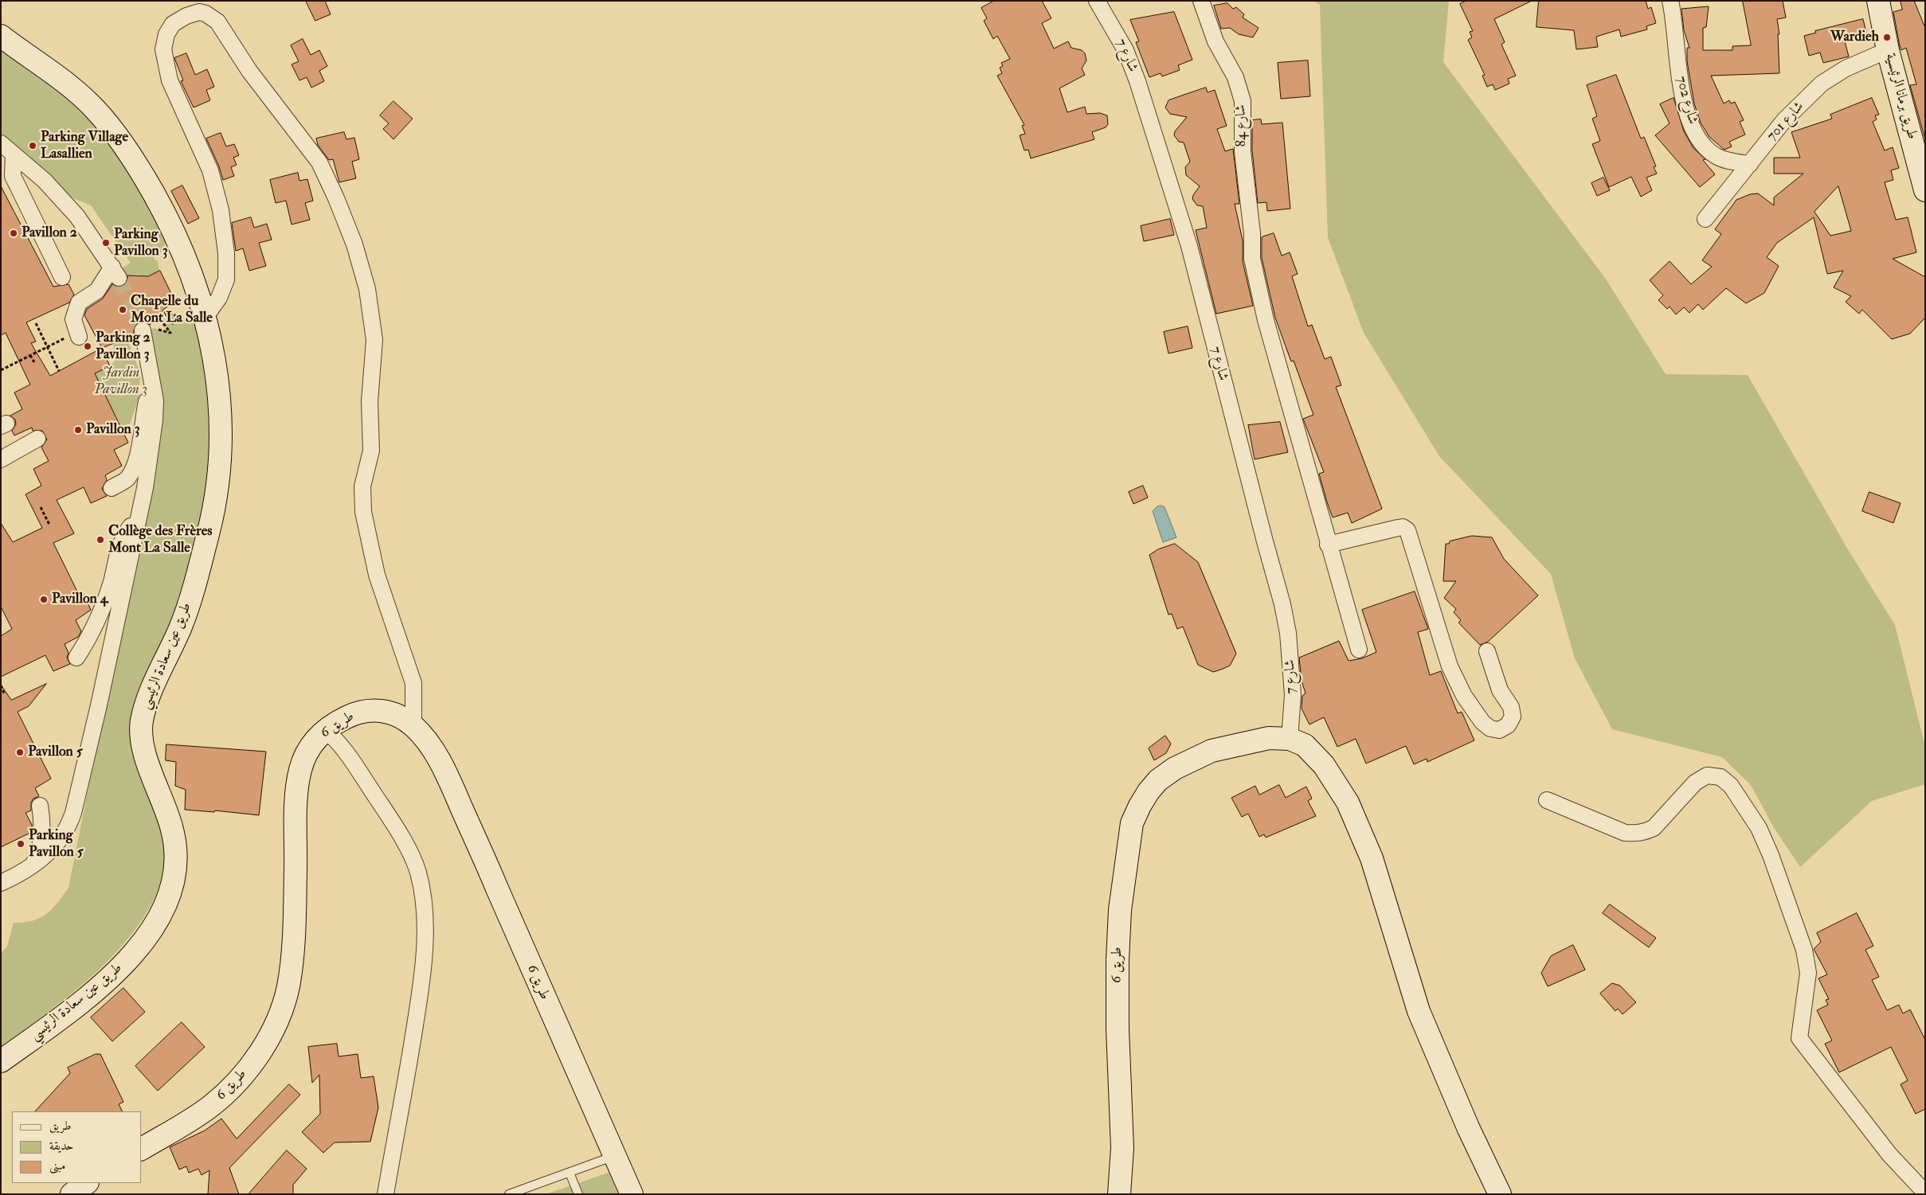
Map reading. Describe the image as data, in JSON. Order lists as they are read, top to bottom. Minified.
{"streets":{"street":["شارع 7","طريق برمانا الرئيسية","شارع 702","شارع 701","شارع 84","طريق عين سعادة الرئيسي","طريق 6"]},"crossings":[["شارع 7","طريق 6"],["طريق برمانا الرئيسية","شارع 701"],["شارع 702","شارع 701"]],"parks":["Jardin Pavillon 3"],"places":["Wardieh","Parking Village Lasallien","Pavillon 2","Parking Pavillon 3","Chapelle du Mont La Salle","Parking 2 Pavillon 3","Pavillon 3","Collège des Frères Mont La Salle","Pavillon 4","Pavillon 5","Parking Pavillon 5"],"legend":["طريق","حديقة","مبنى"]}
